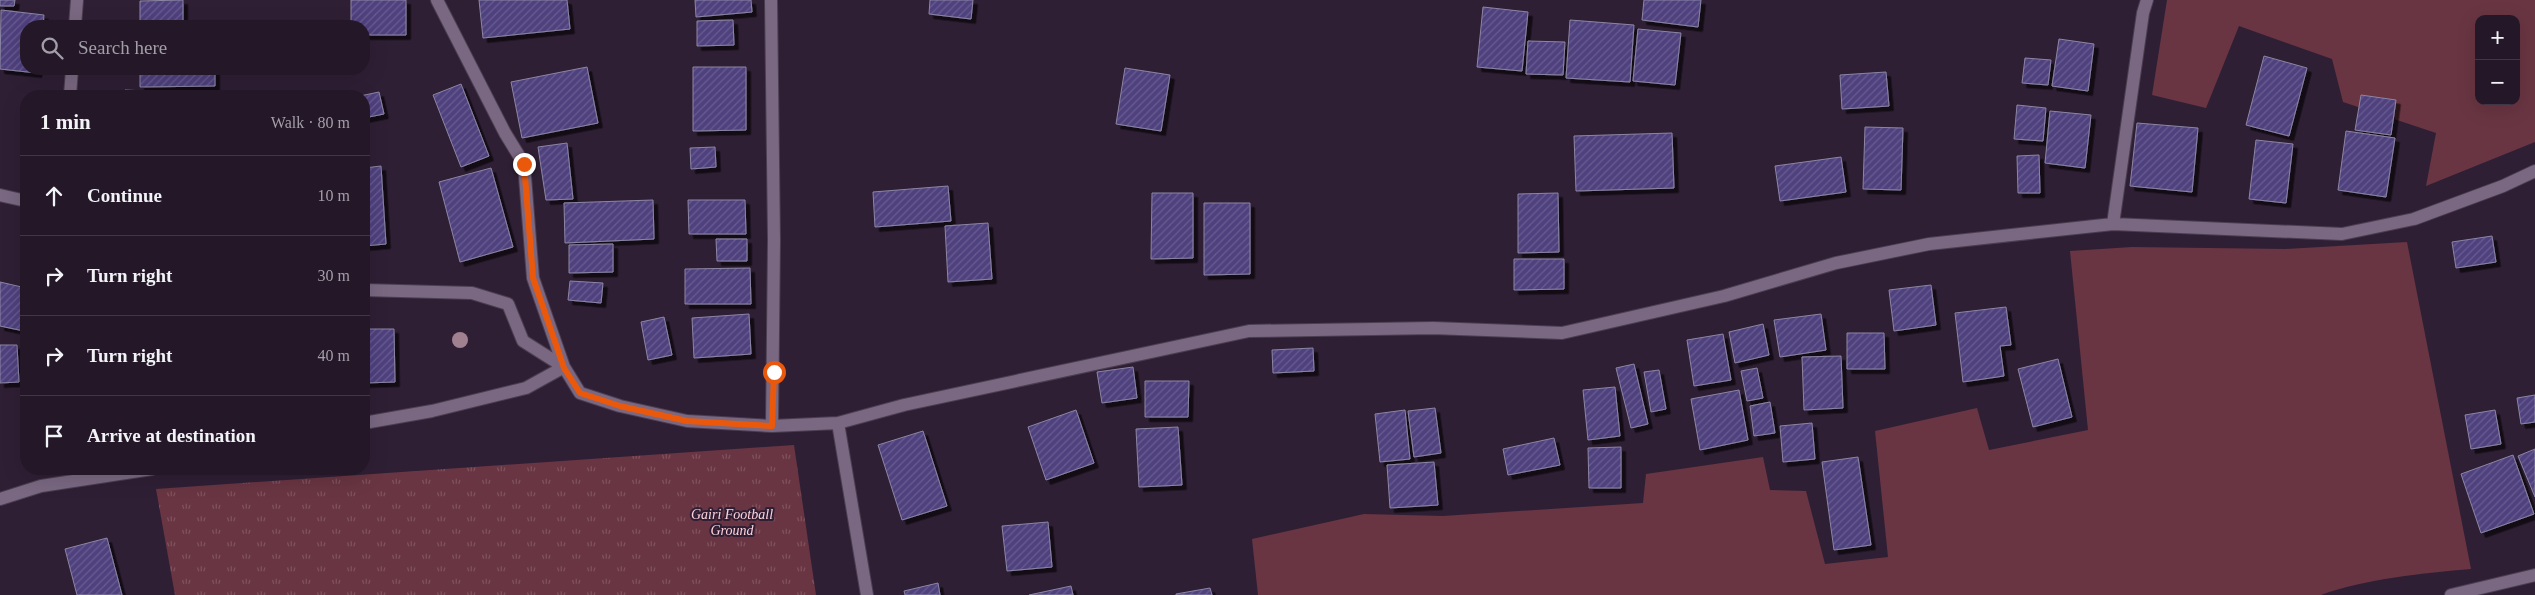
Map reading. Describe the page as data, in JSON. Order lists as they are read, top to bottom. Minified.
{"parks":["Gairi Football Ground"],"page":{"map_buttons":["+","−"],"search":"Search here","heading":["1 min","Walk · 80 m"],"list":[["Continue","10 m"],["Turn right","30 m"],["Turn right","40 m"],"Arrive at destination"]}}
